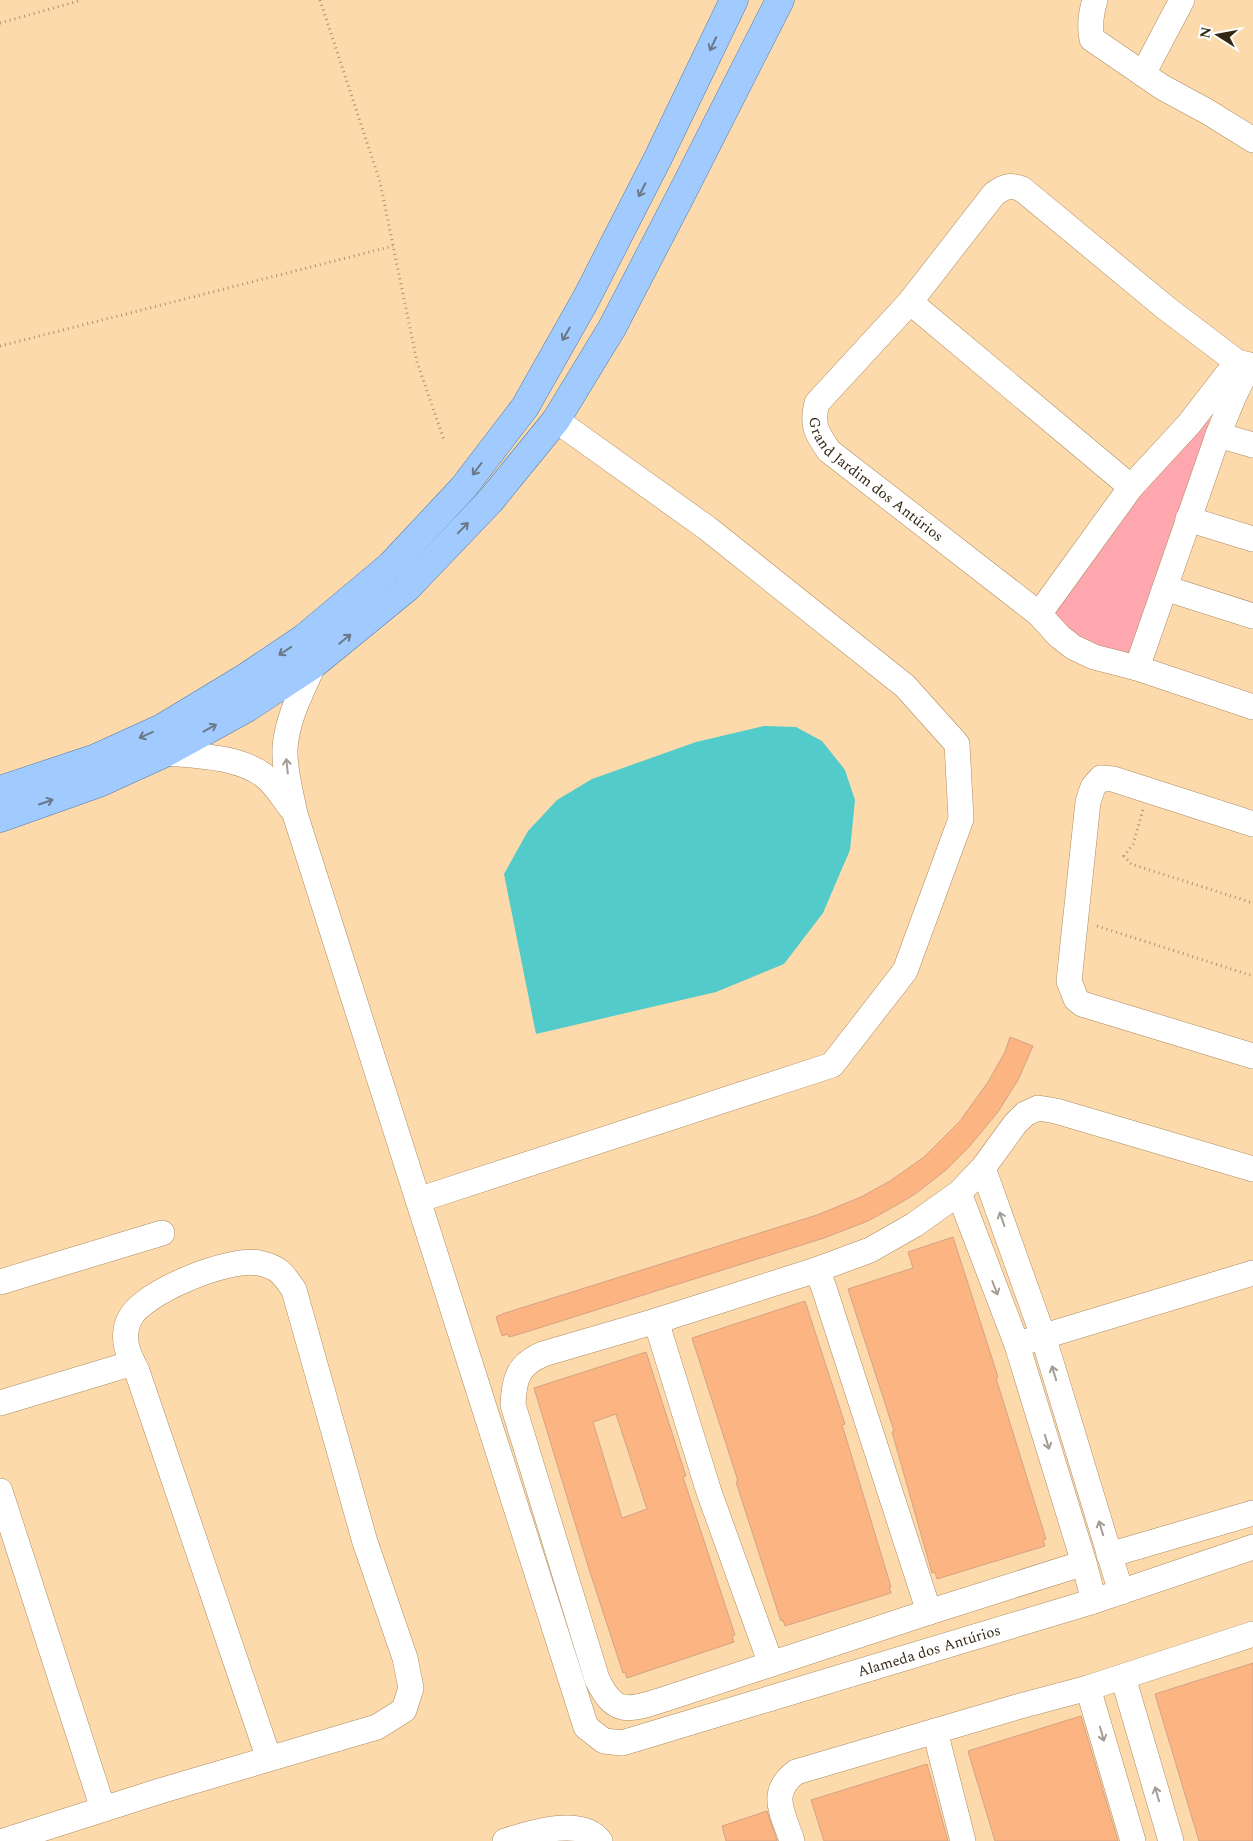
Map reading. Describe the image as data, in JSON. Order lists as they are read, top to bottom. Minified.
{"streets":{"street":["Grand Jardim dos Antúrios","Alameda dos Antúrios"]},"north":"left"}
